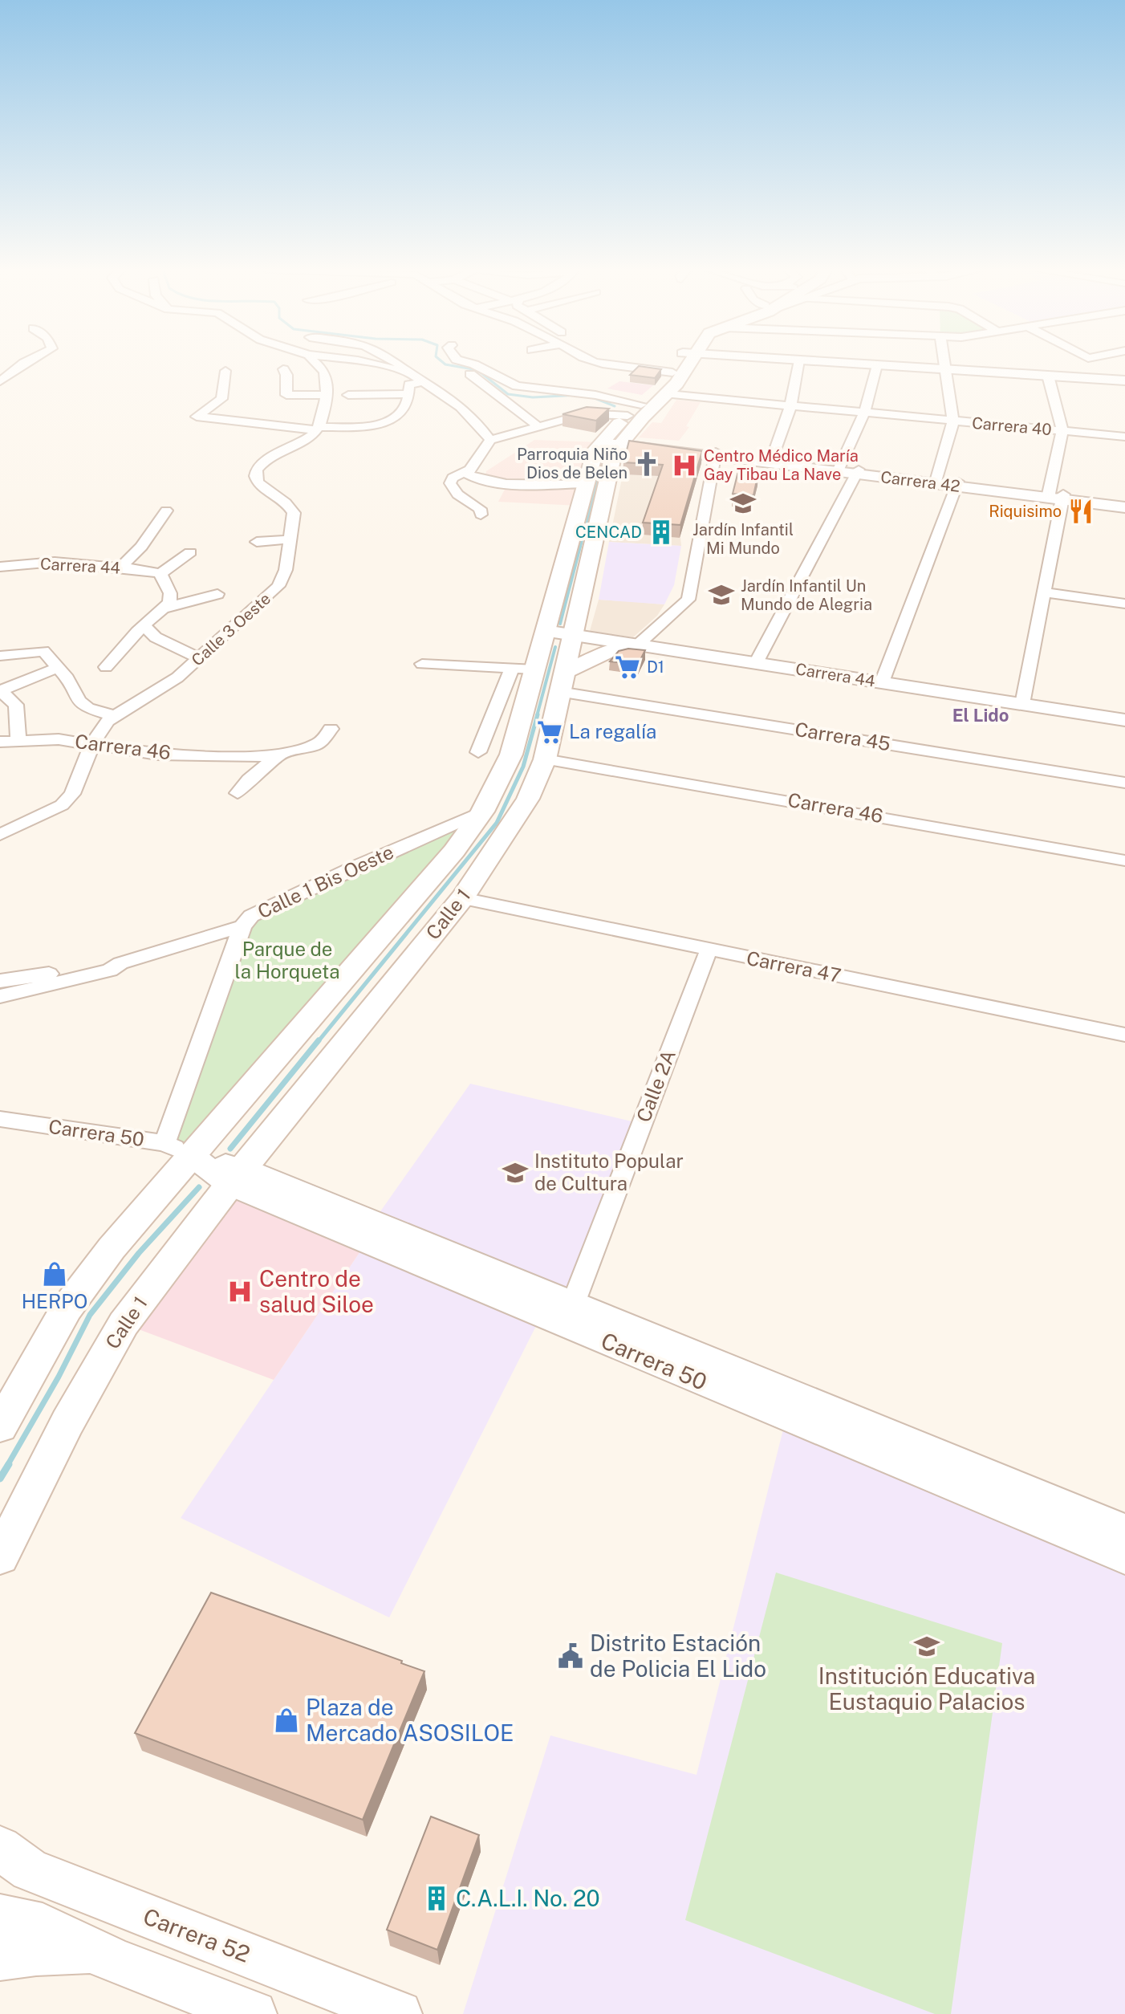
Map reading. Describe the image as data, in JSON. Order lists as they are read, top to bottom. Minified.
{"streets":{"main road":["Calle 1","Carrera 52"],"street":["Carrera 40","Carrera 42","Carrera 44","Calle 3 Oeste","Carrera 45","Carrera 46","Calle 1 Bis Oeste","Carrera 47","Calle 2A","Carrera 50"]},"crossings":[["Carrera 40","Calle 1"],["Carrera 42","Calle 1"],["Carrera 44","Calle 1"],["Calle 3 Oeste","Carrera 46"],["Carrera 45","Calle 1"],["Carrera 46","Calle 1"],["Calle 1 Bis Oeste","Calle 1"],["Calle 1 Bis Oeste","Carrera 50"],["Calle 1","Carrera 47"],["Calle 1","Carrera 50"],["Carrera 47","Calle 2A"],["Calle 2A","Carrera 50"]],"districts":["El Lido"],"parks":["Parque de la Horqueta"],"places":{"church":["Parroquia Niño Dios de Belen"],"hospital":["Centro Médico María Gay Tibau La Nave","Centro de salud Siloe"],"school or university":["Jardín Infantil Mi Mundo","Jardín Infantil Un Mundo de Alegria","Instituto Popular de Cultura","Institución Educativa Eustaquio Palacios"],"restaurant":["Riquisimo"],"building":["CENCAD","C.A.L.I. No. 20"],"supermarket":["D1","La regalía"],"shop":["HERPO","Plaza de Mercado ASOSILOE"],"public building":["Distrito Estación de Policia El Lido"]}}
